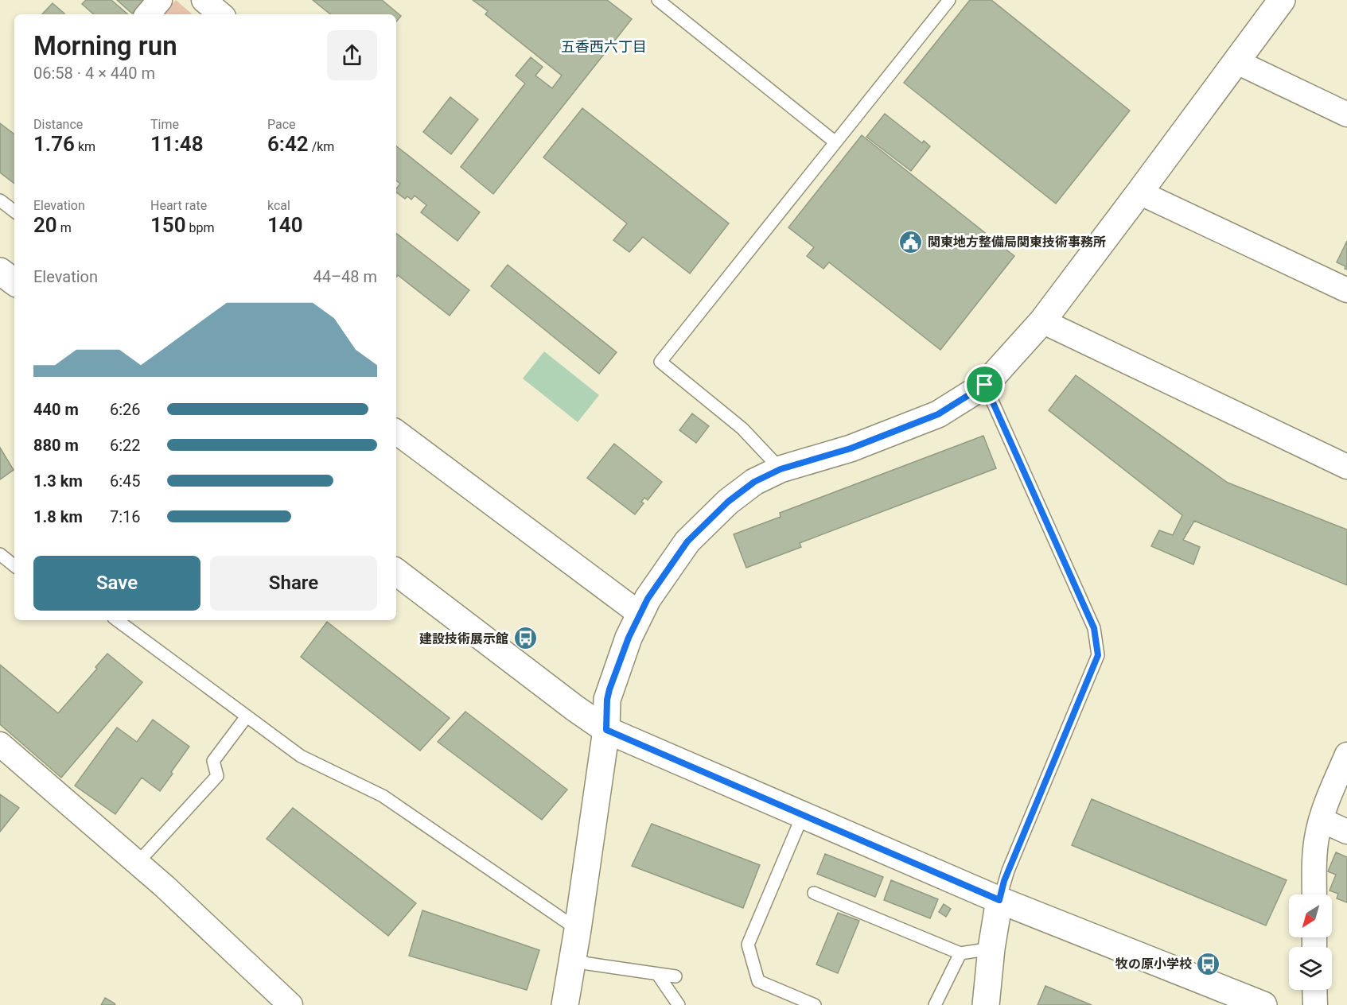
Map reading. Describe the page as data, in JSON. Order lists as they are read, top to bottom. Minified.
{"districts":["五香西六丁目"],"places":{"public building":["関東地方整備局関東技術事務所"],"bus stop":["建設技術展示館","牧の原小学校"]},"north":"bottom left","page":{"heading":["Morning run","06:58 · 4 × 440 m"],"stats":[["Distance","1.76 km"],["Time","11:48"],["Pace","6:42 /km"],["Elevation","20 m"],["Heart rate","150 bpm"],["kcal","140"]],"chart":["Elevation","44–48 m"],"list":[{"name":"440 m","note":"6:26"},{"name":"880 m","note":"6:22"},{"name":"1.3 km","note":"6:45"},{"name":"1.8 km","note":"7:16"}],"buttons":["Save","Share"]}}
